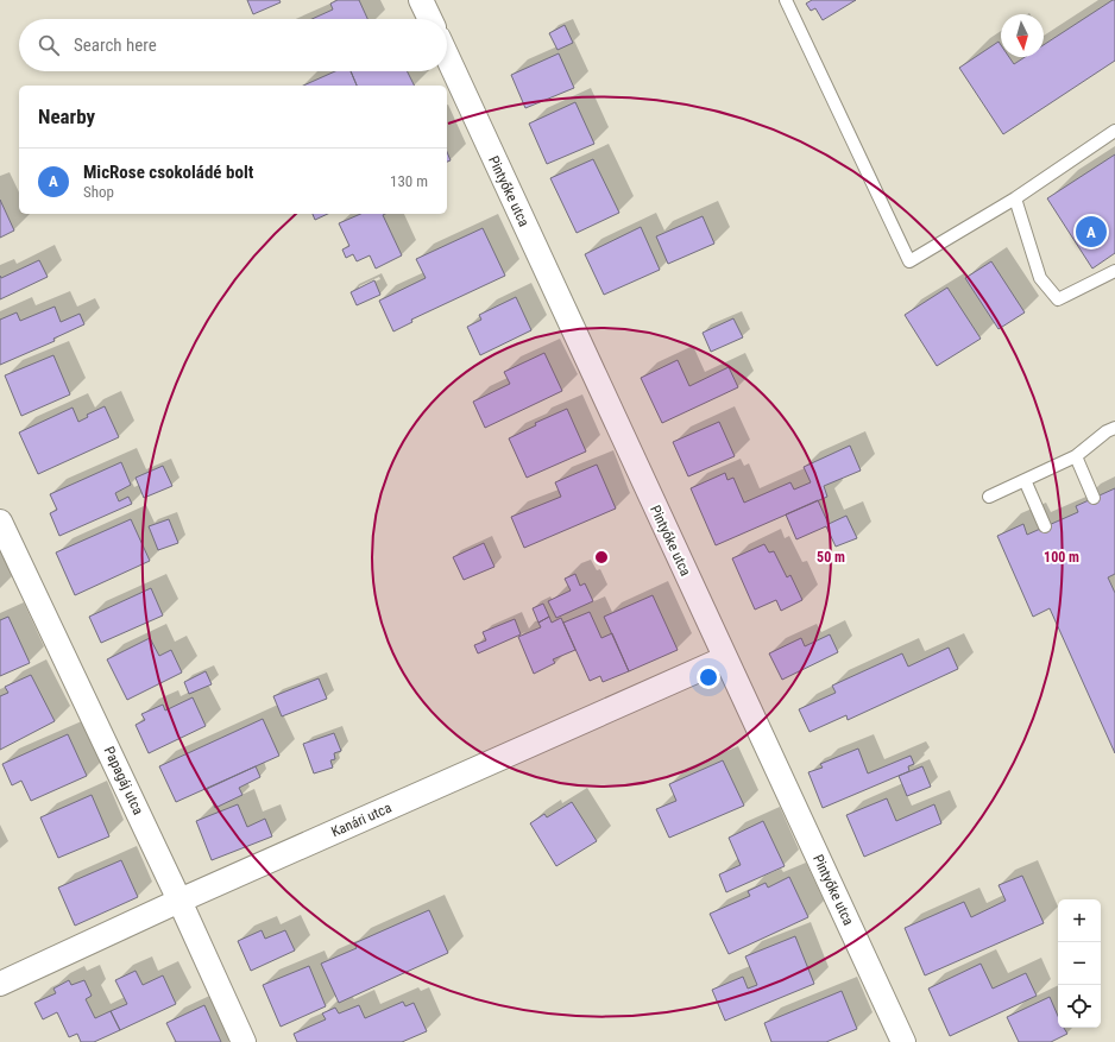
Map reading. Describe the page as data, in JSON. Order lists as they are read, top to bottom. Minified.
{"streets":{"street":["Pintyőke utca","Papagáj utca","Kanári utca"]},"crossings":[["Pintyőke utca","Kanári utca"],["Papagáj utca","Kanári utca"]],"north":"bottom","page":{"search":"Search here","heading":"Nearby","list":[{"mark":"A","name":"MicRose csokoládé bolt","note":"Shop","value":"130 m"}],"pins":"A","map_buttons":["+","−"]},"rings":["50 m","100 m"]}
